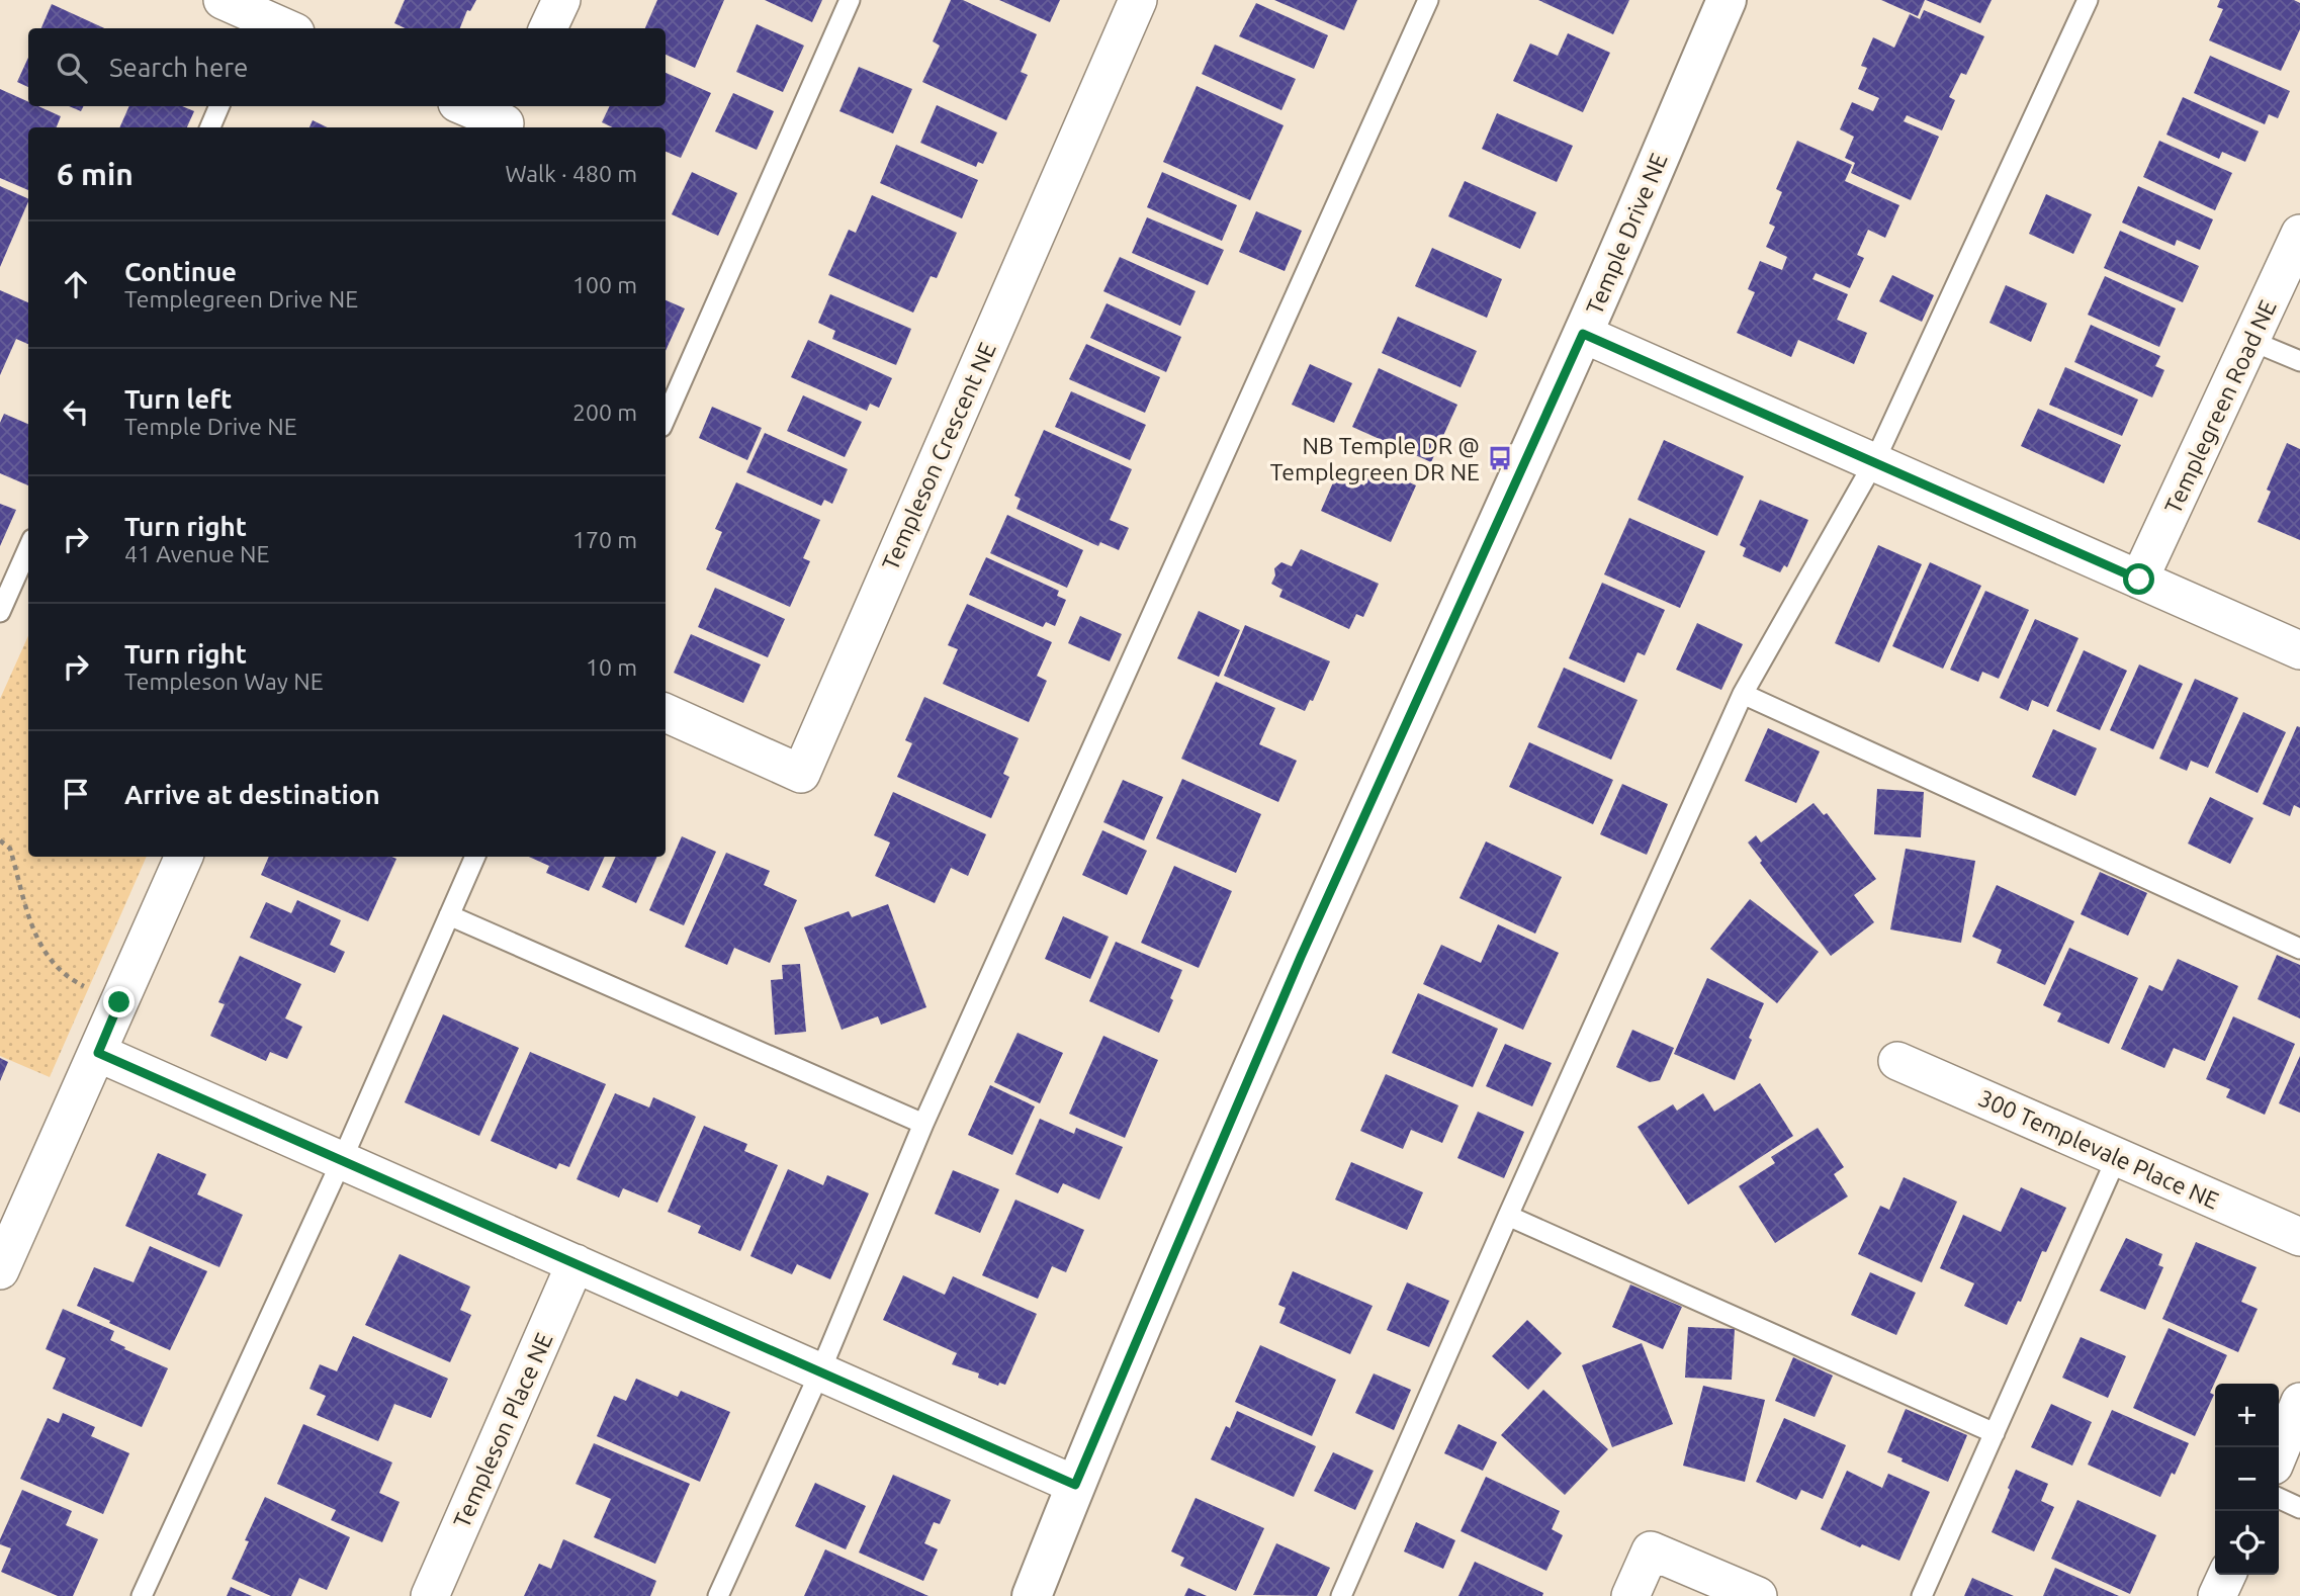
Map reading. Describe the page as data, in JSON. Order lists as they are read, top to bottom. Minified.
{"streets":{"street":["Temple Drive NE","Templegreen Road NE","Templeson Crescent NE","300 Templevale Place NE","Templeson Place NE"]},"places":{"bus stop":["NB Temple DR @ Templegreen DR NE"]},"page":{"search":"Search here","heading":["6 min","Walk · 480 m"],"list":[["Continue","Templegreen Drive NE","100 m"],["Turn left","Temple Drive NE","200 m"],["Turn right","41 Avenue NE","170 m"],["Turn right","Templeson Way NE","10 m"],"Arrive at destination"],"map_buttons":["+","−"]}}
